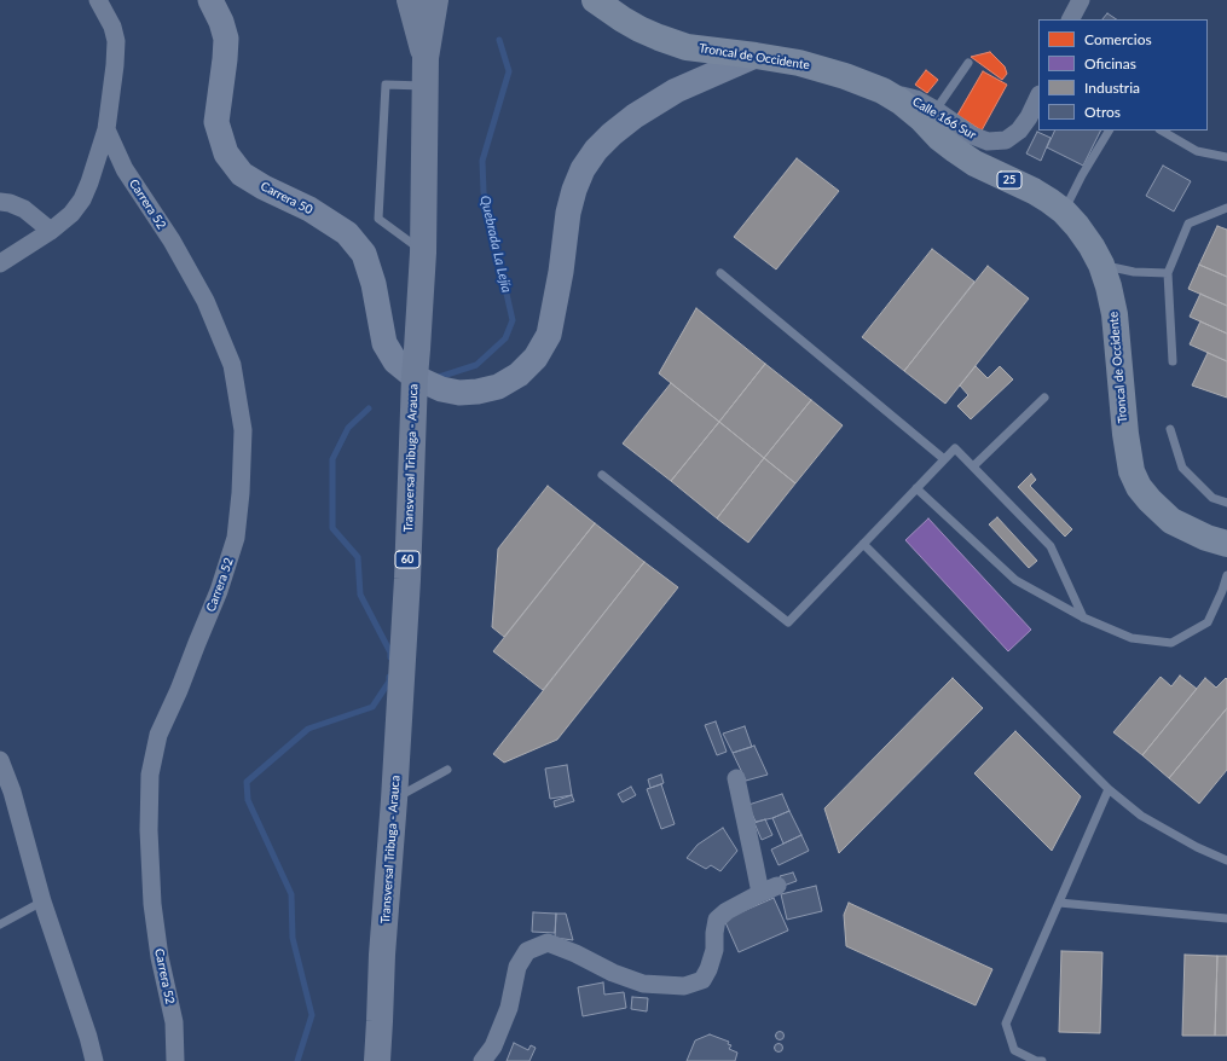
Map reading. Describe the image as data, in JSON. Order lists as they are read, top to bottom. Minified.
{"streets":{"highway":["Transversal Tribuga - Arauca","60"],"main road":["Troncal de Occidente","25","Carrera 50"],"street":["Calle 166 Sur","Carrera 52"]},"crossings":[["Troncal de Occidente","Calle 166 Sur"],["Troncal de Occidente","Carrera 50"],["Carrera 50","Transversal Tribuga - Arauca"]],"water":["Quebrada La Lejía"],"legend":["Comercios","Oficinas","Industria","Otros"]}
